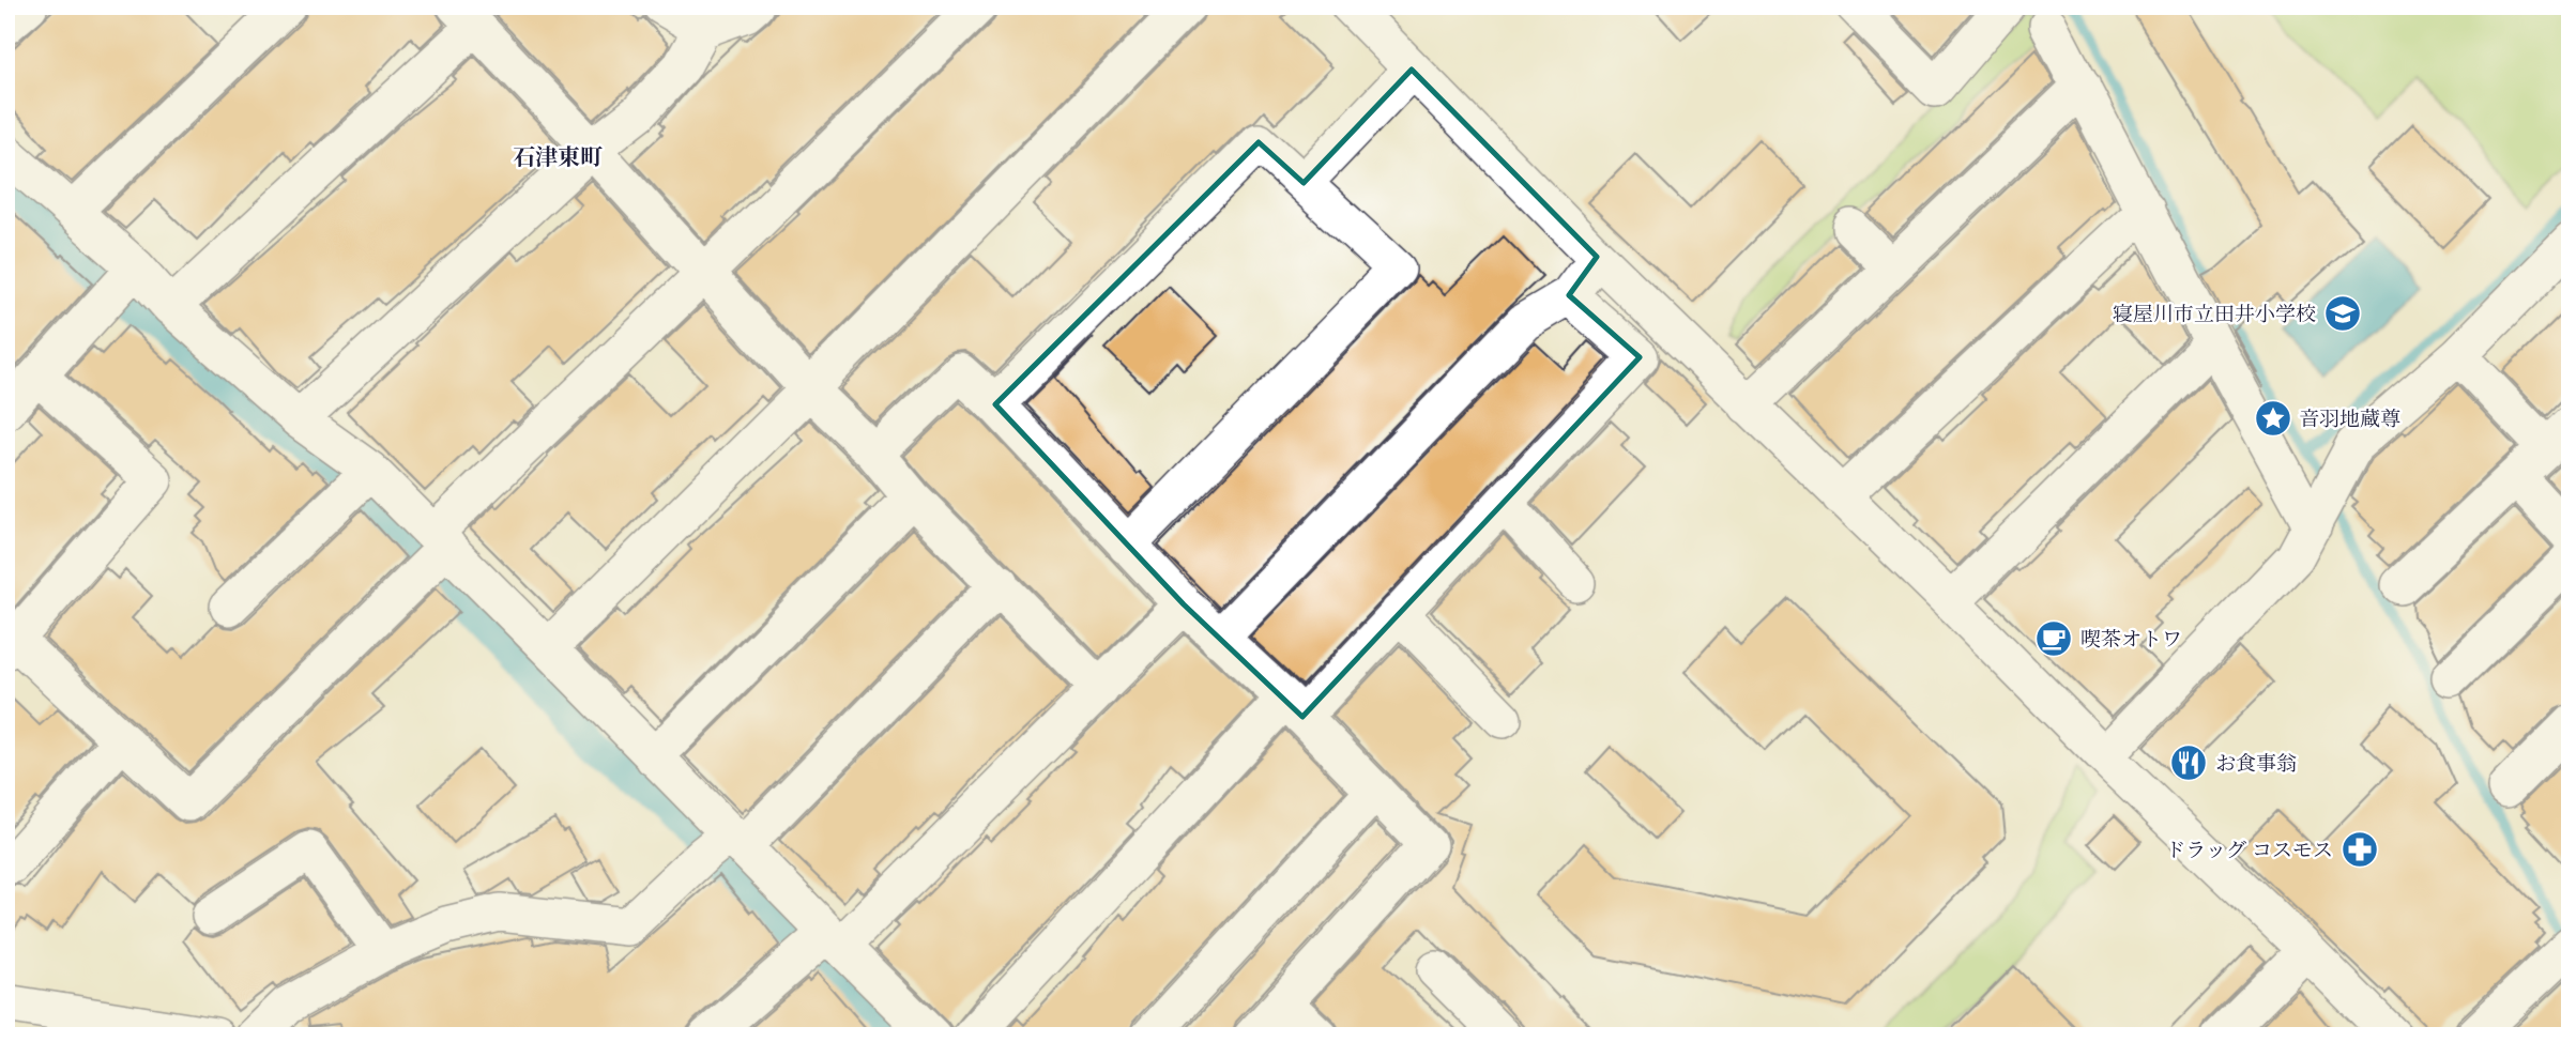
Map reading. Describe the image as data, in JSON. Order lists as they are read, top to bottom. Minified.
{"districts":["石津東町"],"places":{"school or university":["寝屋川市立田井小学校"],"place":["音羽地蔵尊"],"cafe":["喫茶オトワ"],"restaurant":["お食事翁"],"pharmacy":["ドラッグ コスモス"]}}
